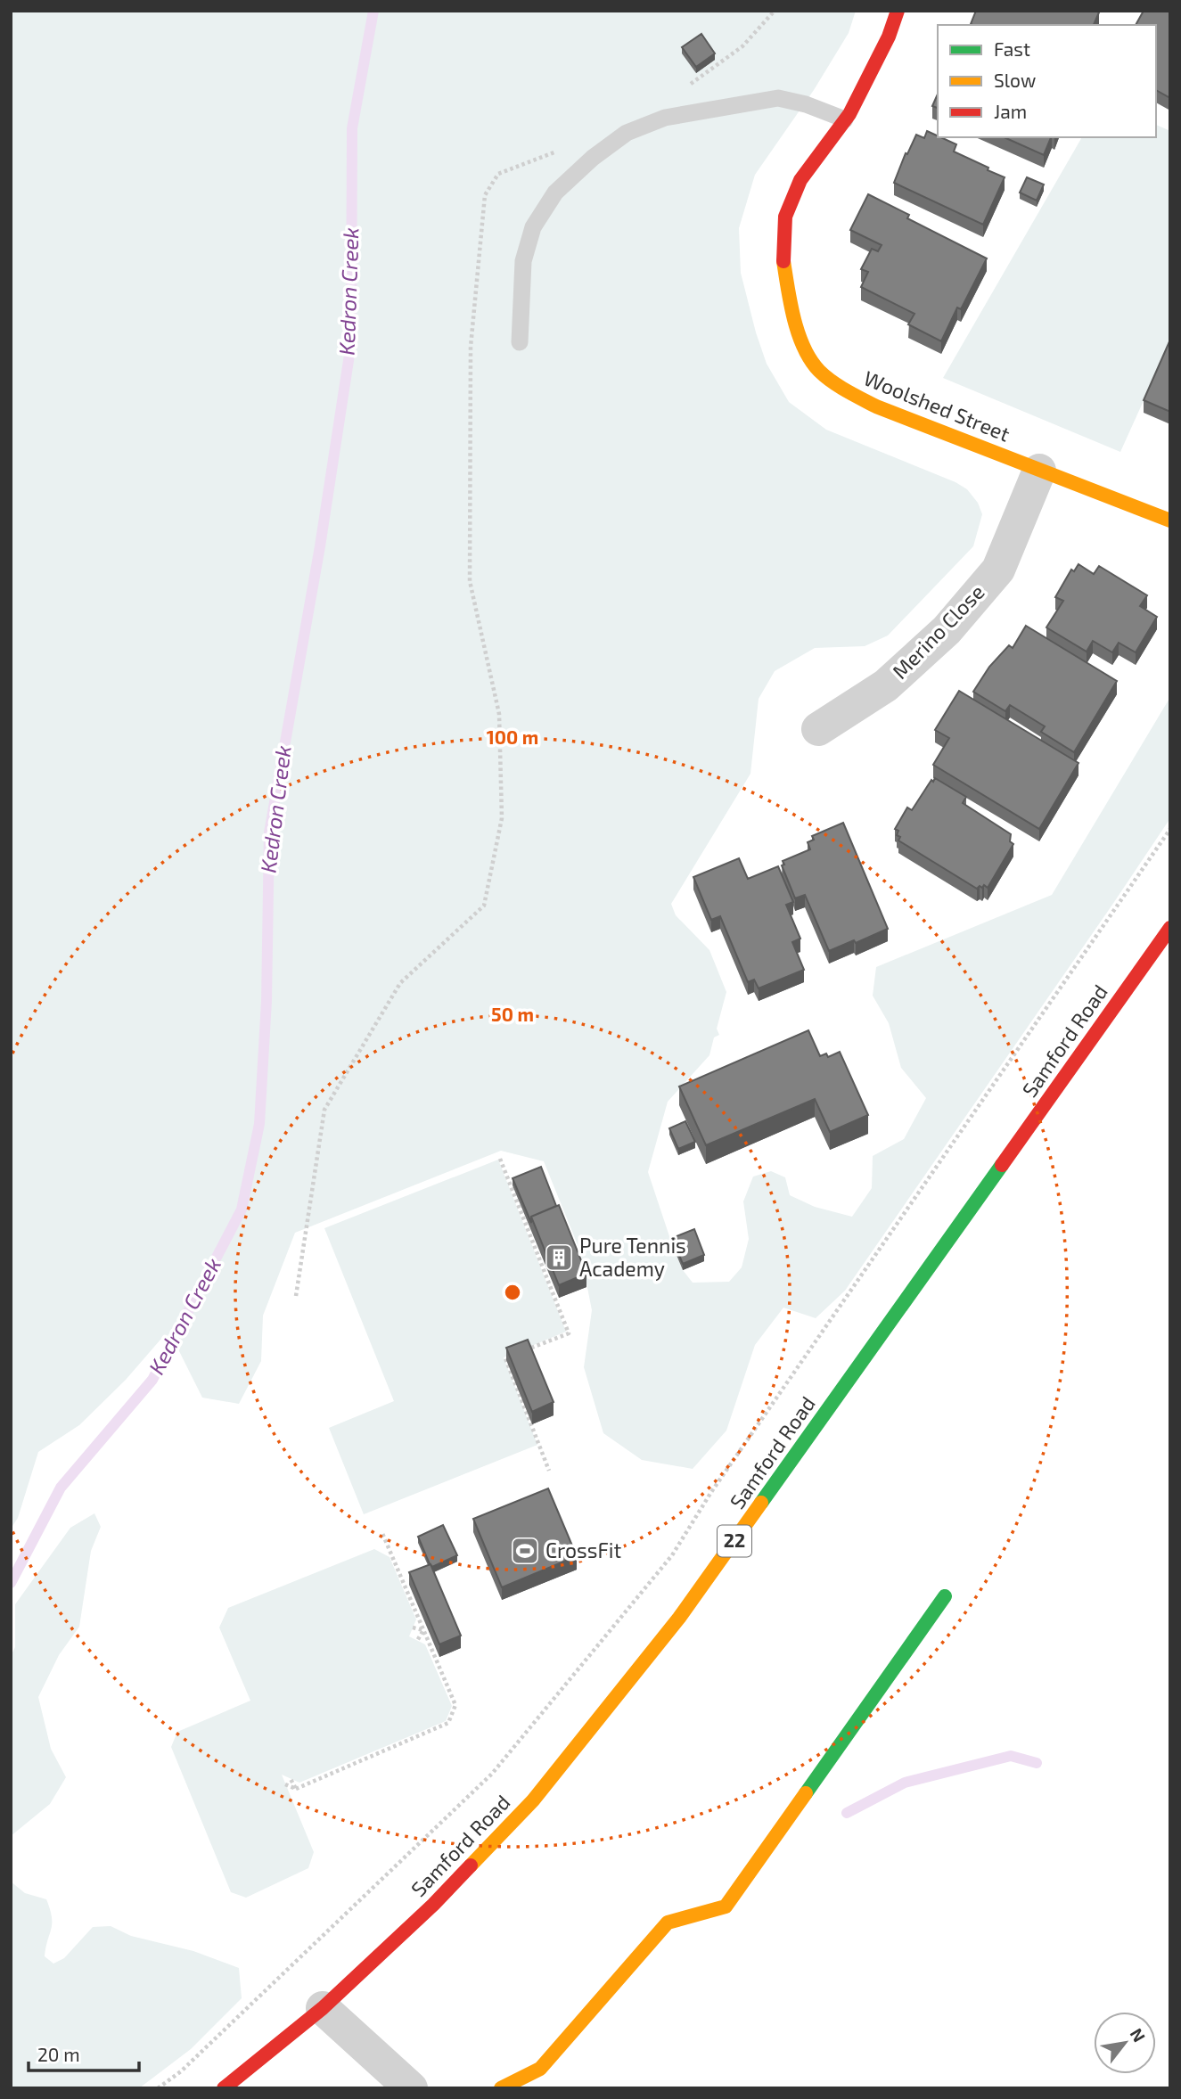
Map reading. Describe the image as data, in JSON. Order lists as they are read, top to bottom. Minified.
{"streets":{"main road":["Woolshed Street","Samford Road","22"],"street":["Merino Close"]},"crossings":[["Woolshed Street","Merino Close"]],"water":["Kedron Creek"],"places":{"building":["Pure Tennis Academy"],"sports":["CrossFit"]},"legend":["Fast","Slow","Jam"],"scale_bar":"20 m","north":"top right","rings":["100 m","50 m"]}
